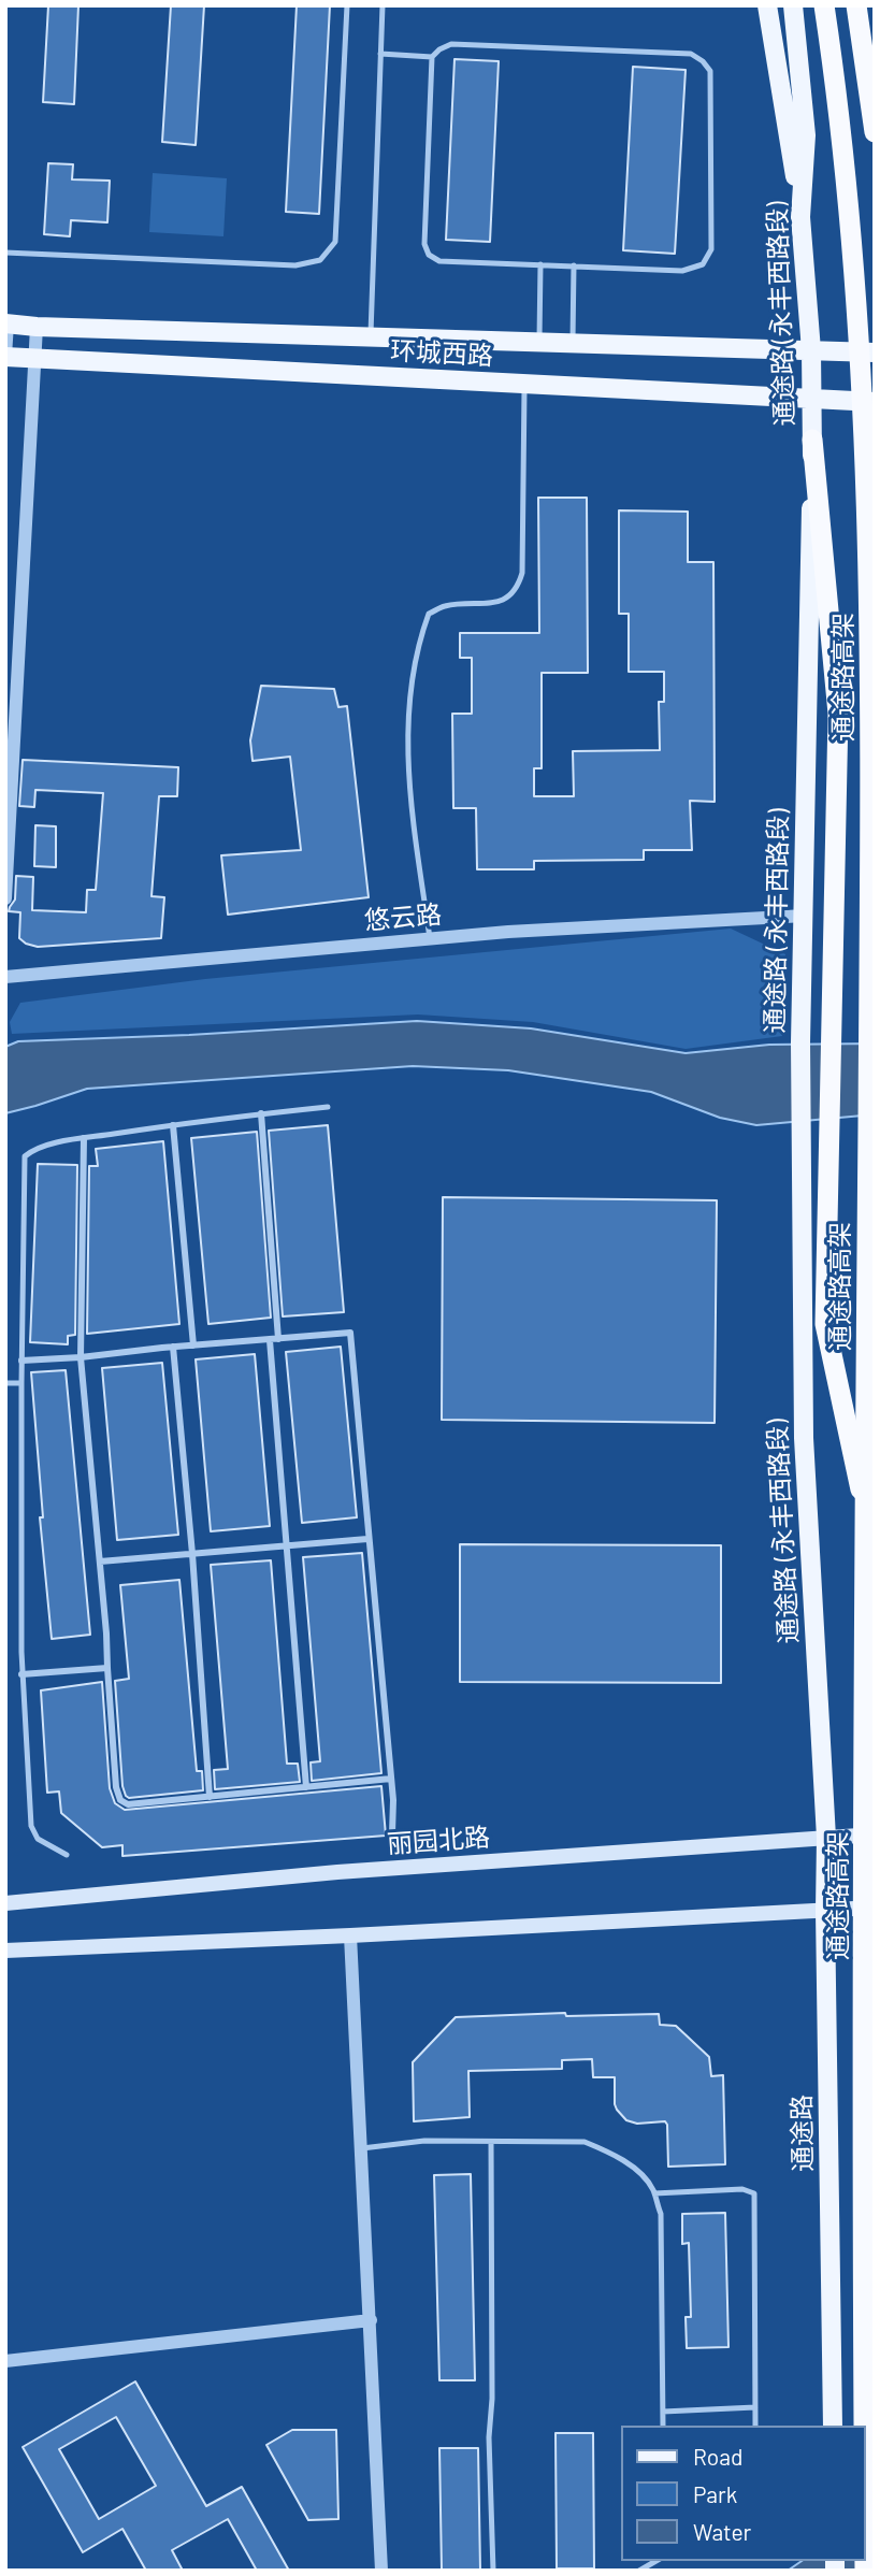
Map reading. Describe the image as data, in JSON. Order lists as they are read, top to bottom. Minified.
{"streets":{"highway":["通途路高架"],"main road":["通途路 (永丰西路段)","环城西路","丽园北路","通途路"],"street":["悠云路"]},"crossings":[["通途路 (永丰西路段)","环城西路"],["通途路 (永丰西路段)","悠云路"],["通途路 (永丰西路段)","丽园北路"],["通途路 (永丰西路段)","通途路"],["丽园北路","通途路"]],"legend":["Road","Park","Water"]}
